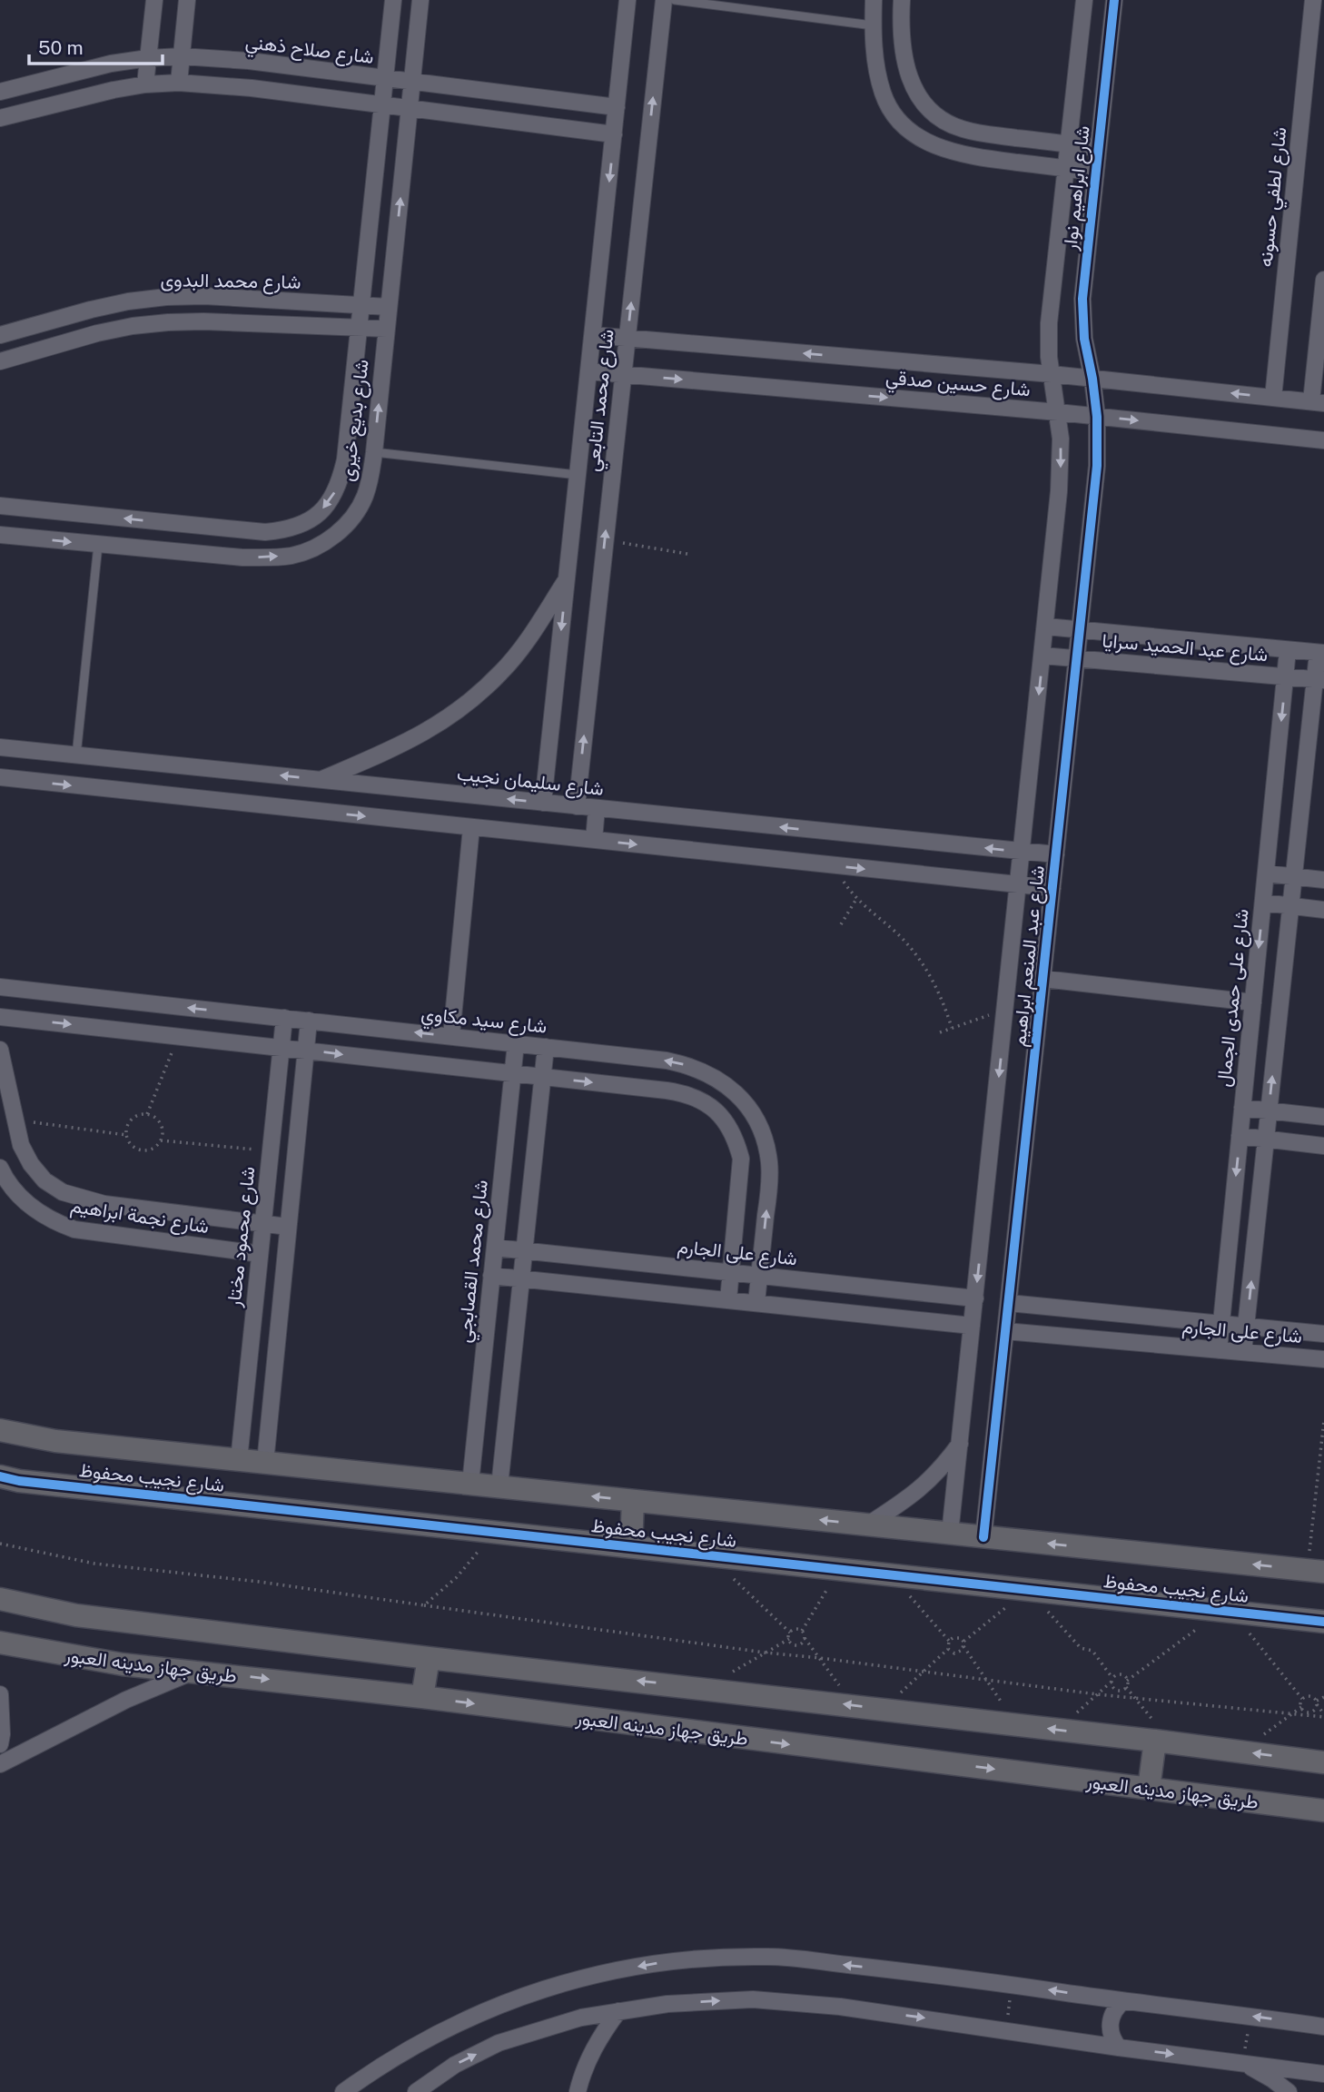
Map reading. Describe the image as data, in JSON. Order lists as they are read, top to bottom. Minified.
{"streets":{"main road":["شارع نجيب محفوظ","طريق جهاز مدينه العبور"],"street":["شارع صلاح ذهني","شارع ابراهيم نوار","شارع لطفي حسونه","شارع محمد البدوى","شارع حسين صدقي","شارع محمد التابعي","شارع بديع خيرى","شارع عبد الحميد سرايا","شارع سليمان نجيب","شارع عبد المنعم ابراهيم","شارع على حمدى الجمال","شارع سيد مكاوي","شارع نجمة ابراهيم","شارع محمود مختار","شارع على الجارم","شارع محمد القصابجي"]},"crossings":[["شارع صلاح ذهني","شارع محمد التابعي"],["شارع صلاح ذهني","شارع بديع خيرى"],["شارع ابراهيم نوار","شارع حسين صدقي"],["شارع ابراهيم نوار","شارع عبد المنعم ابراهيم"],["شارع لطفي حسونه","شارع حسين صدقي"],["شارع محمد البدوى","شارع بديع خيرى"],["شارع حسين صدقي","شارع محمد التابعي"],["شارع حسين صدقي","شارع عبد المنعم ابراهيم"],["شارع محمد التابعي","شارع سليمان نجيب"],["شارع عبد الحميد سرايا","شارع عبد المنعم ابراهيم"],["شارع عبد الحميد سرايا","شارع على حمدى الجمال"],["شارع سليمان نجيب","شارع عبد المنعم ابراهيم"],["شارع عبد المنعم ابراهيم","شارع على الجارم"],["شارع عبد المنعم ابراهيم","شارع نجيب محفوظ"],["شارع على حمدى الجمال","شارع على الجارم"],["شارع سيد مكاوي","شارع محمود مختار"],["شارع سيد مكاوي","شارع على الجارم"],["شارع سيد مكاوي","شارع محمد القصابجي"],["شارع نجمة ابراهيم","شارع محمود مختار"],["شارع محمود مختار","شارع نجيب محفوظ"],["شارع على الجارم","شارع محمد القصابجي"],["شارع محمد القصابجي","شارع نجيب محفوظ"]],"one_way":["شارع سيد مكاوي"],"scale_bar":"50 m"}
